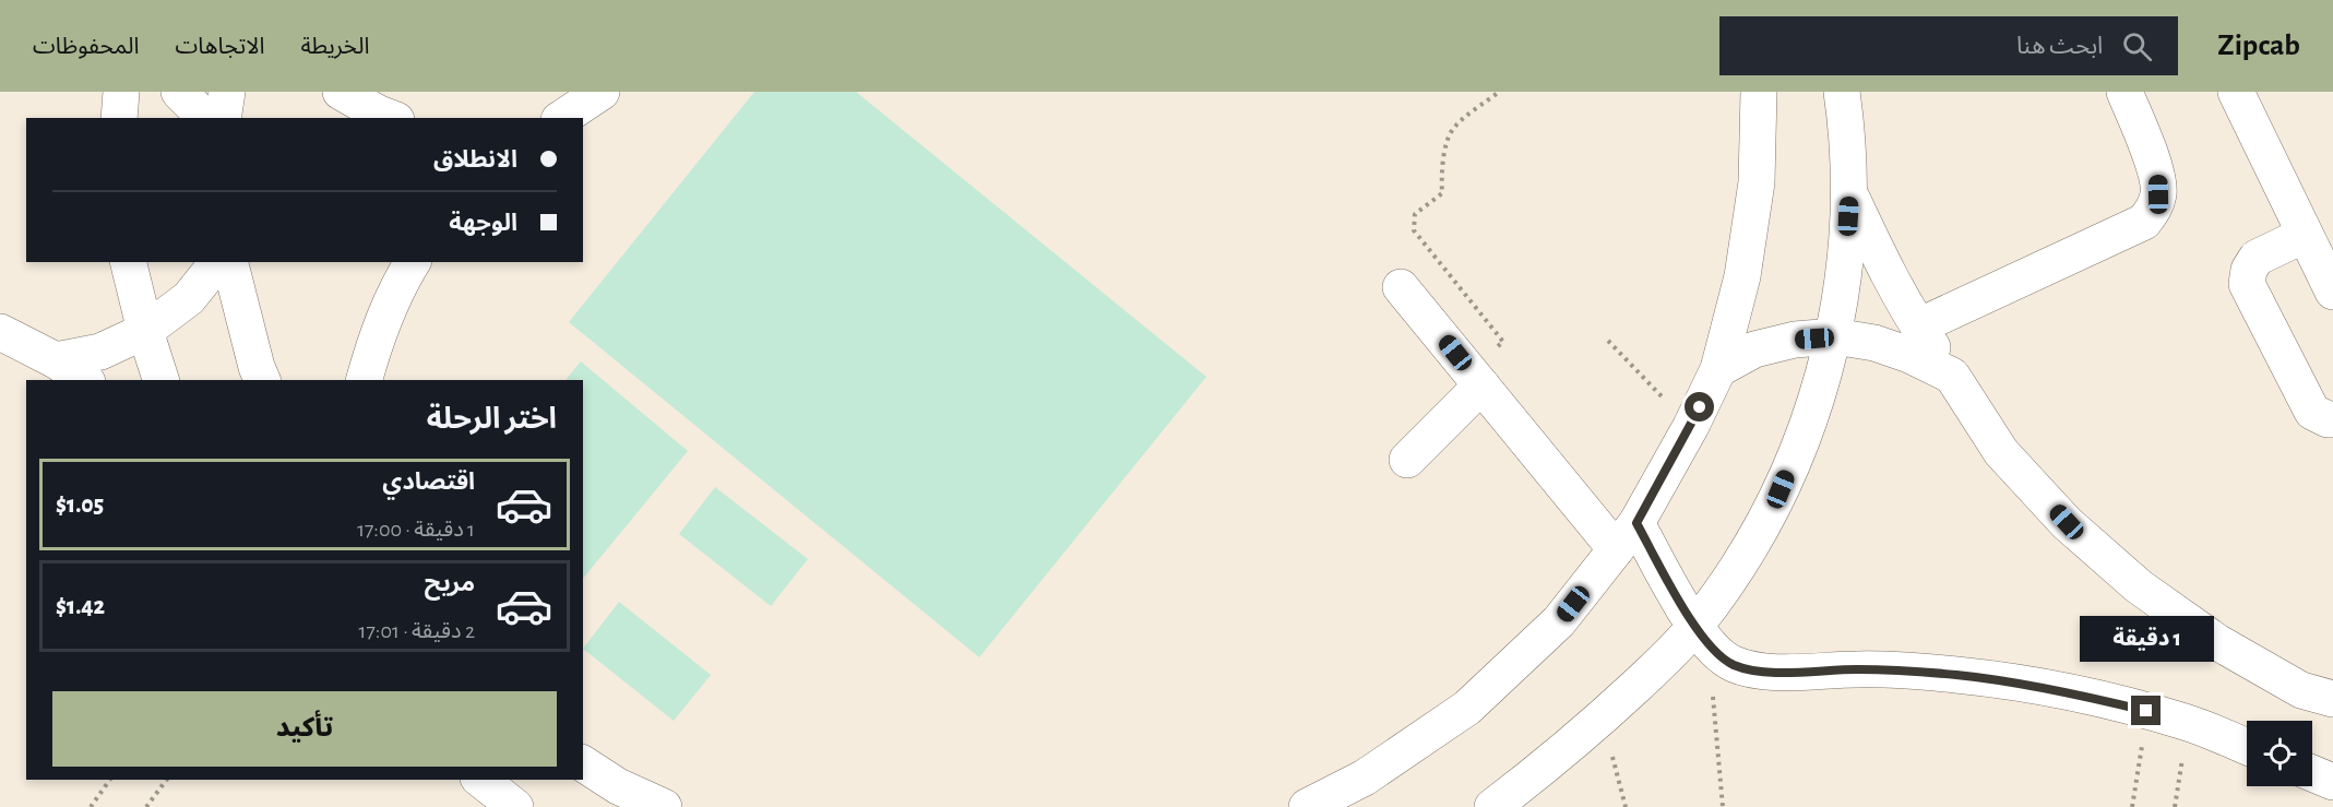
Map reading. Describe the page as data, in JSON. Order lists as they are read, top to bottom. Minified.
{"page":{"header":"Zipcab","search":"ابحث هنا","nav":["الخريطة","الاتجاهات","المحفوظات"],"banner":["الانطلاق","الوجهة"],"heading":"اختر الرحلة","list":[{"name":"اقتصادي","note":"1 دقيقة · 17:00","value":"$1.05"},{"name":"مريح","note":"2 دقيقة · 17:01","value":"$1.42"}],"bubble":"1 دقيقة","buttons":"تأكيد"}}
